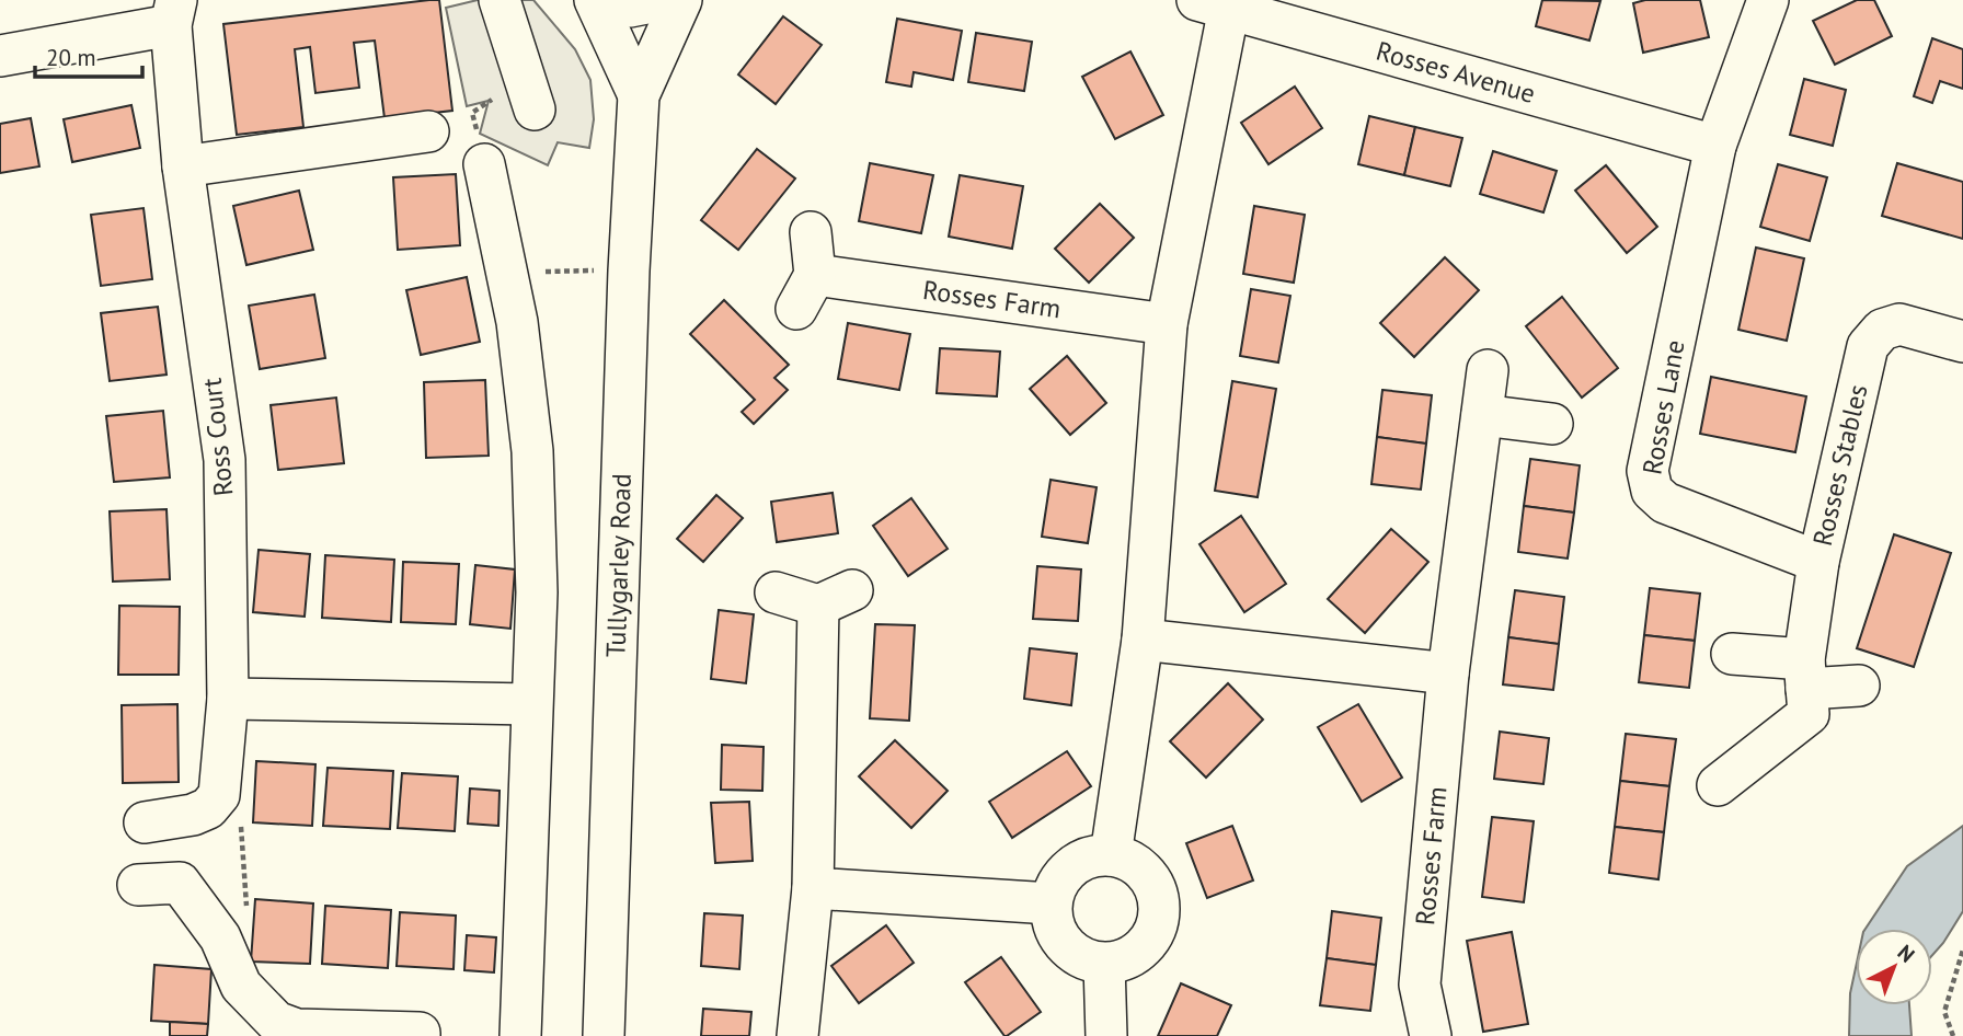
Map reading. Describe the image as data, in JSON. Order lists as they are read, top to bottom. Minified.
{"streets":{"street":["Rosses Avenue","Rosses Farm","Rosses Lane","Ross Court","Rosses Stables","Tullygarley Road"]},"crossings":[["Rosses Avenue","Rosses Lane"],["Rosses Lane","Rosses Stables"]],"scale_bar":"20 m","north":"top right"}
